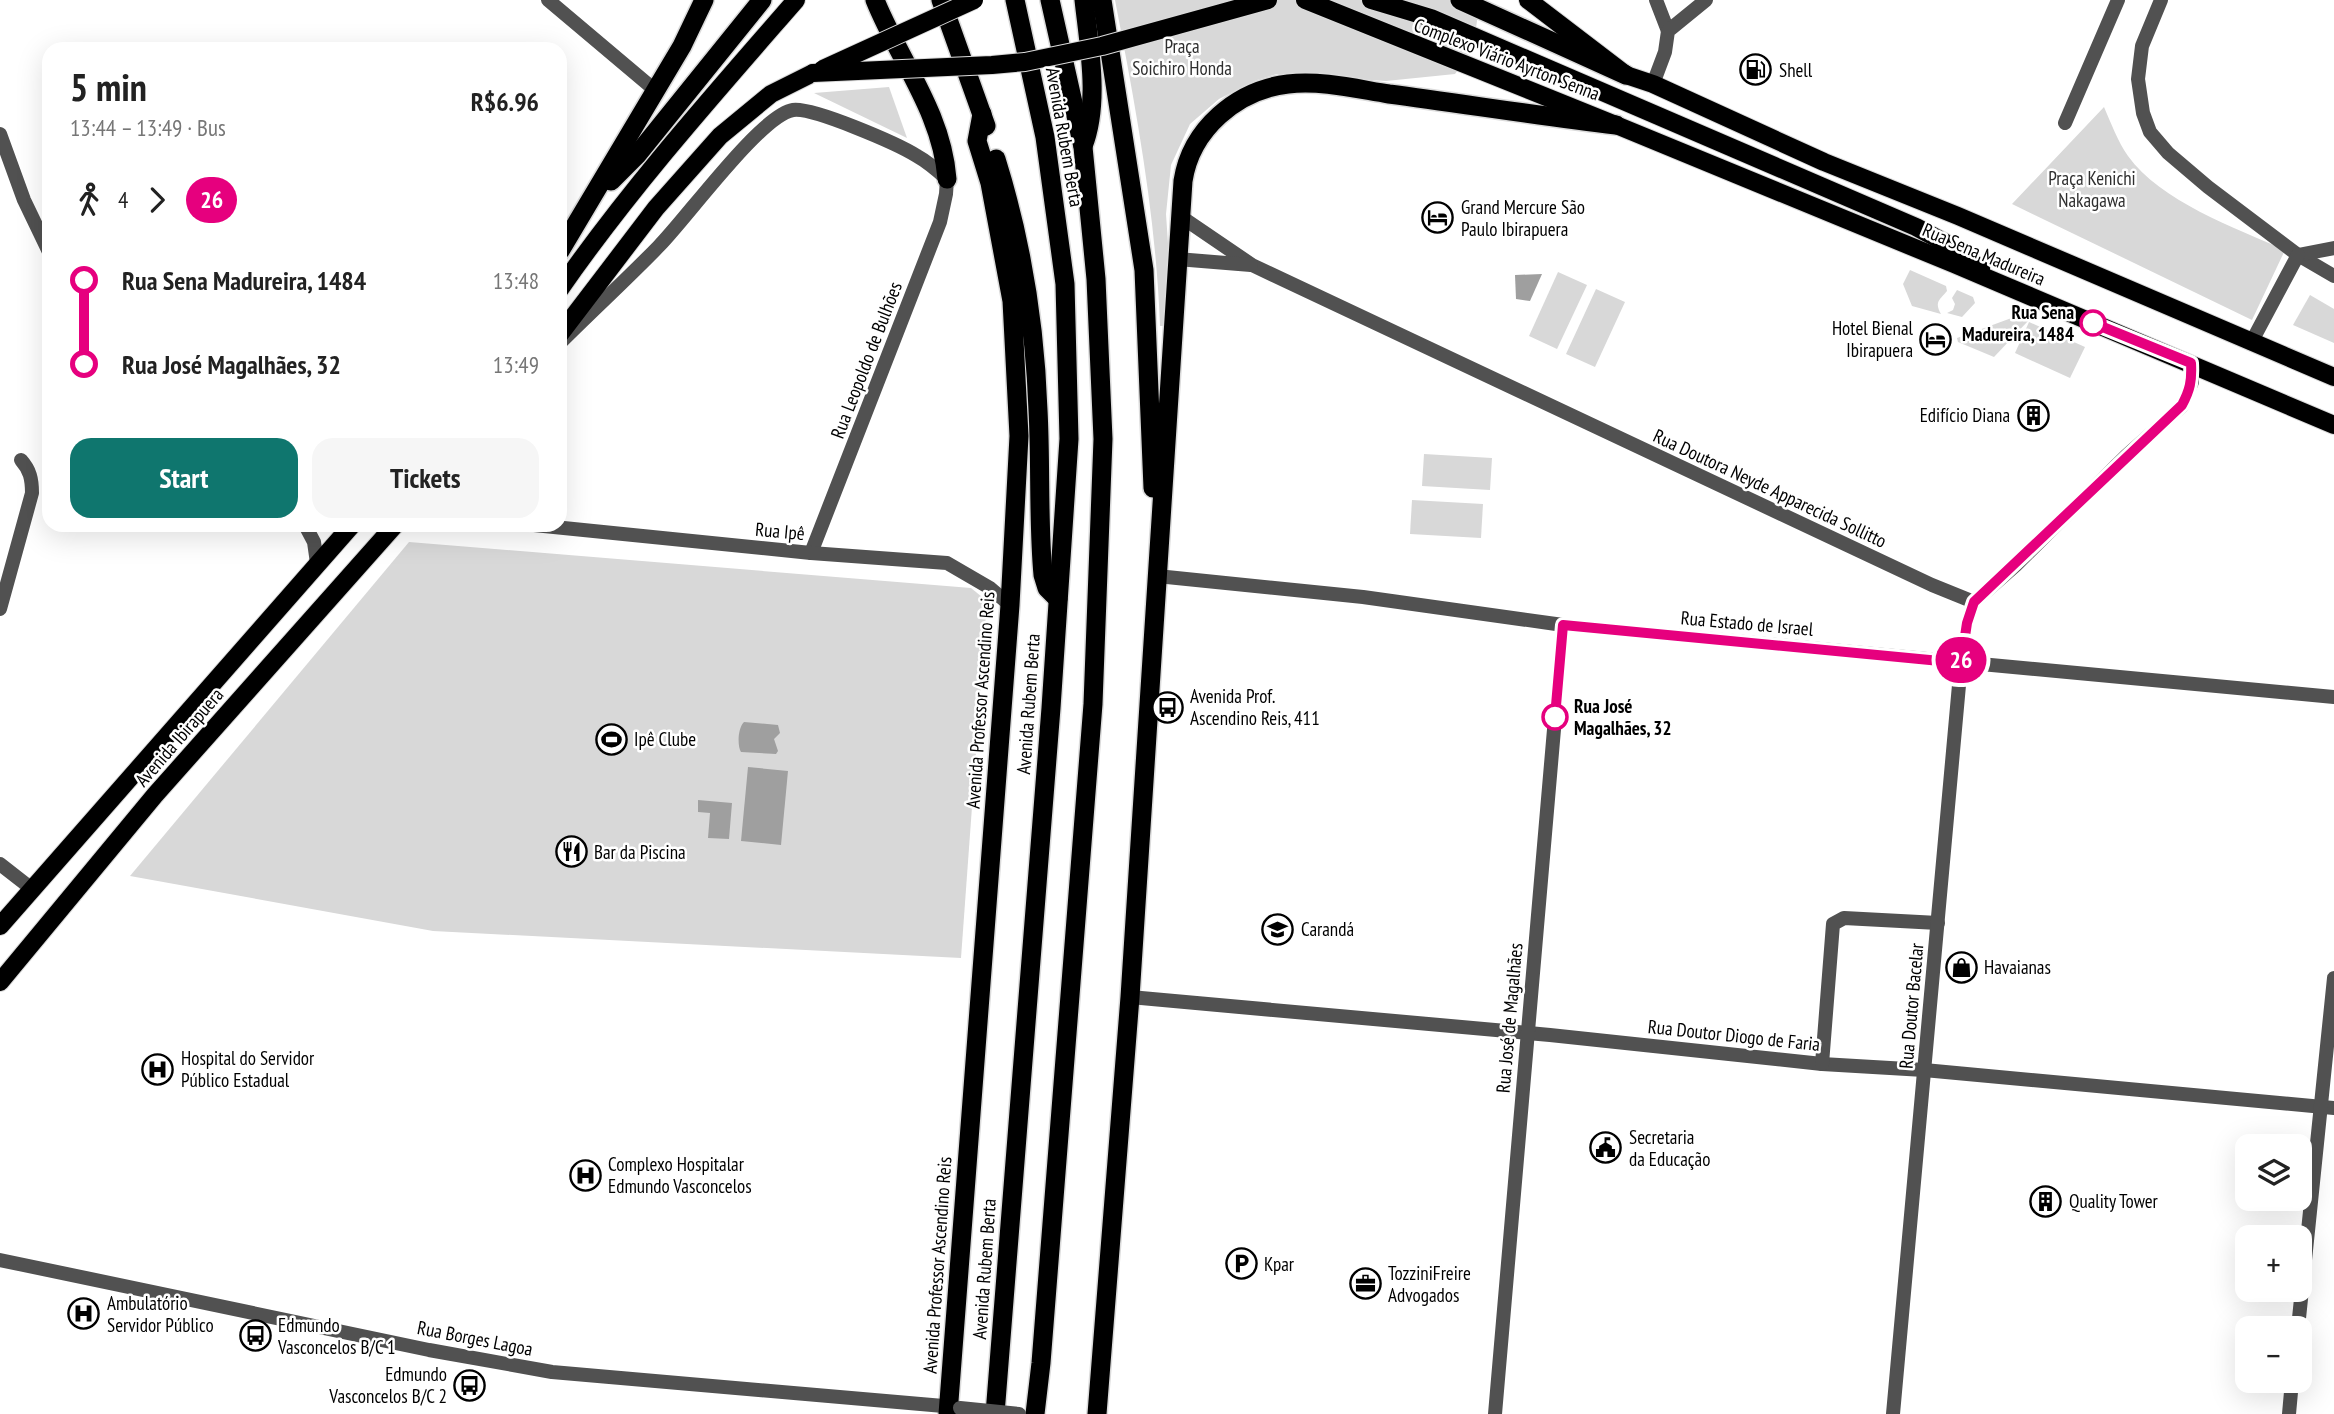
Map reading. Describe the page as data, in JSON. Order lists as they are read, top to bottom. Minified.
{"streets":{"highway":["Avenida Rubem Berta","Avenida Professor Ascendino Reis"],"main road":["Complexo Viário Ayrton Senna","Rua Sena Madureira","Avenida Ibirapuera"],"street":["Rua Leopoldo de Bulhões","Rua Doutora Neyde Apparecida Sollitto","Rua Ipê","Rua Estado de Israel","Rua Doutor Bacelar","Rua José de Magalhães","Rua Doutor Diogo de Faria","Rua Borges Lagoa"]},"crossings":[["Complexo Viário Ayrton Senna","Rua Sena Madureira"],["Rua Leopoldo de Bulhões","Rua Ipê"],["Rua Doutora Neyde Apparecida Sollitto","Rua Doutor Bacelar"],["Rua Ipê","Avenida Professor Ascendino Reis"],["Rua Estado de Israel","Rua Doutor Bacelar"],["Rua Estado de Israel","Rua José de Magalhães"],["Avenida Professor Ascendino Reis","Rua Borges Lagoa"],["Rua Doutor Bacelar","Rua Doutor Diogo de Faria"],["Rua José de Magalhães","Rua Doutor Diogo de Faria"]],"parks":["Praça Soichiro Honda","Praça Kenichi Nakagawa"],"places":{"fuel station":["Shell"],"hotel":["Grand Mercure São Paulo Ibirapuera","Hotel Bienal Ibirapuera"],"other":["Rua Sena Madureira, 1484","Rua José Magalhães, 32"],"building":["Edifício Diana","Quality Tower"],"bus stop":["Avenida Prof. Ascendino Reis, 411","Edmundo Vasconcelos B/C 1","Edmundo Vasconcelos B/C 2"],"sports":["Ipê Clube"],"restaurant":["Bar da Piscina"],"school or university":["Carandá"],"shop":["Havaianas"],"hospital":["Hospital do Servidor Público Estadual","Complexo Hospitalar Edmundo Vasconcelos","Ambulatório Servidor Público"],"public building":["Secretaria da Educação"],"parking":["Kpar"],"office":["TozziniFreire Advogados"]},"lines":["bus line 26"],"page":{"on_map":"26","heading":["5 min","13:44 – 13:49 · Bus","R$6.96"],"legs":["4","26"],"list":[{"name":"Rua Sena Madureira, 1484","value":"13:48"},{"name":"Rua José Magalhães, 32","value":"13:49"}],"buttons":["Start","Tickets"],"map_buttons":["+","−"]}}
